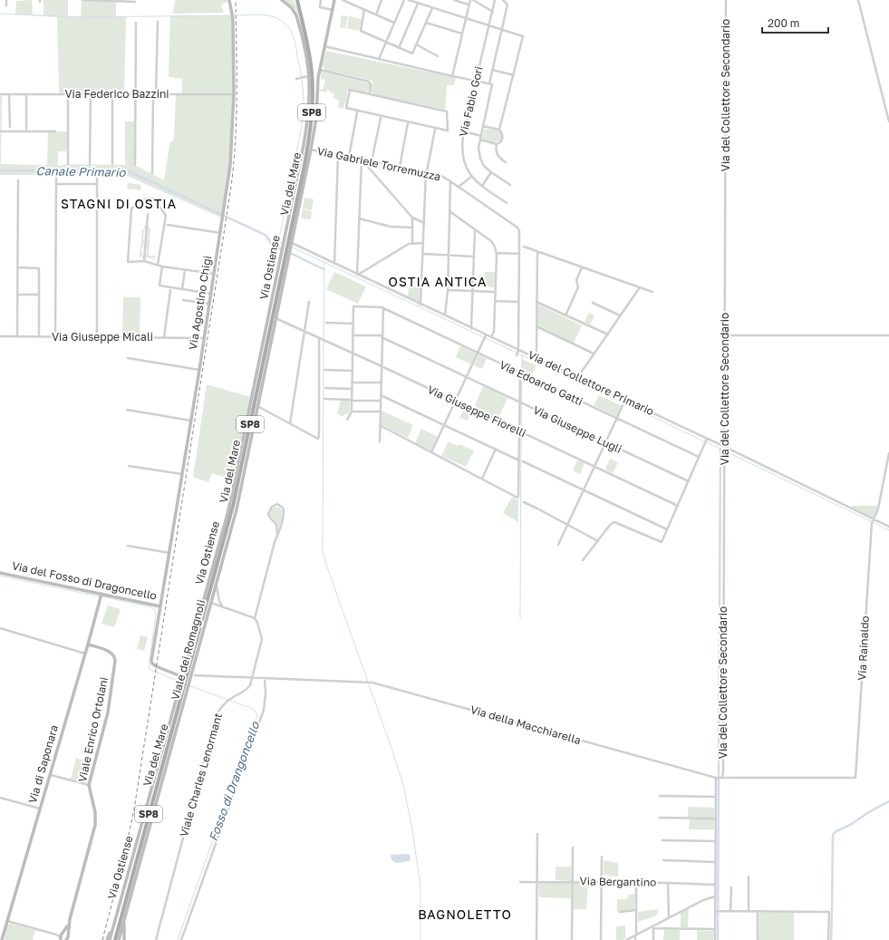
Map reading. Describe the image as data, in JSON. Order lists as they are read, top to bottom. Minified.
{"streets":{"main road":["SP8","Via del Mare","Via Ostiense","Via Agostino Chigi","Via del Fosso di Dragoncello","Viale dei Romagnoli","Viale Enrico Ortolani","Via di Saponara"],"street":["Via Federico Bazzini","Via del Collettore Secondario","Via Fabio Gori","Via Gabriele Torremuzza","Via Giuseppe Micali","Via Edoardo Gatti","Via del Collettore Primario","Via Giuseppe Fiorelli","Via Giuseppe Lugli","Via Rainaldo","Via della Macchiarella","Viale Charles Lenormant","Via Bergantino"]},"crossings":[["Via Federico Bazzini","Via Agostino Chigi"],["Via del Collettore Secondario","Via del Collettore Primario"],["Via del Collettore Secondario","Via della Macchiarella"],["Via Gabriele Torremuzza","Viale dei Romagnoli"],["Via del Mare","Via Ostiense"],["Via del Mare","Viale dei Romagnoli"],["Via Ostiense","Via del Fosso di Dragoncello"],["Via Ostiense","Viale dei Romagnoli"],["Via Agostino Chigi","Via Giuseppe Micali"],["Via Agostino Chigi","Via del Fosso di Dragoncello"],["Via del Collettore Primario","Via Rainaldo"],["Via del Collettore Primario","Viale dei Romagnoli"],["Via Giuseppe Fiorelli","Viale dei Romagnoli"],["Via del Fosso di Dragoncello","Via di Saponara"],["Via Rainaldo","Via della Macchiarella"],["Via della Macchiarella","Viale Charles Lenormant"],["Viale Enrico Ortolani","Via di Saponara"]],"districts":["STAGNI DI OSTIA","OSTIA ANTICA","BAGNOLETTO"],"water":["Canale Primario","Fosso di Drangoncello"],"scale_bar":"200 m"}
